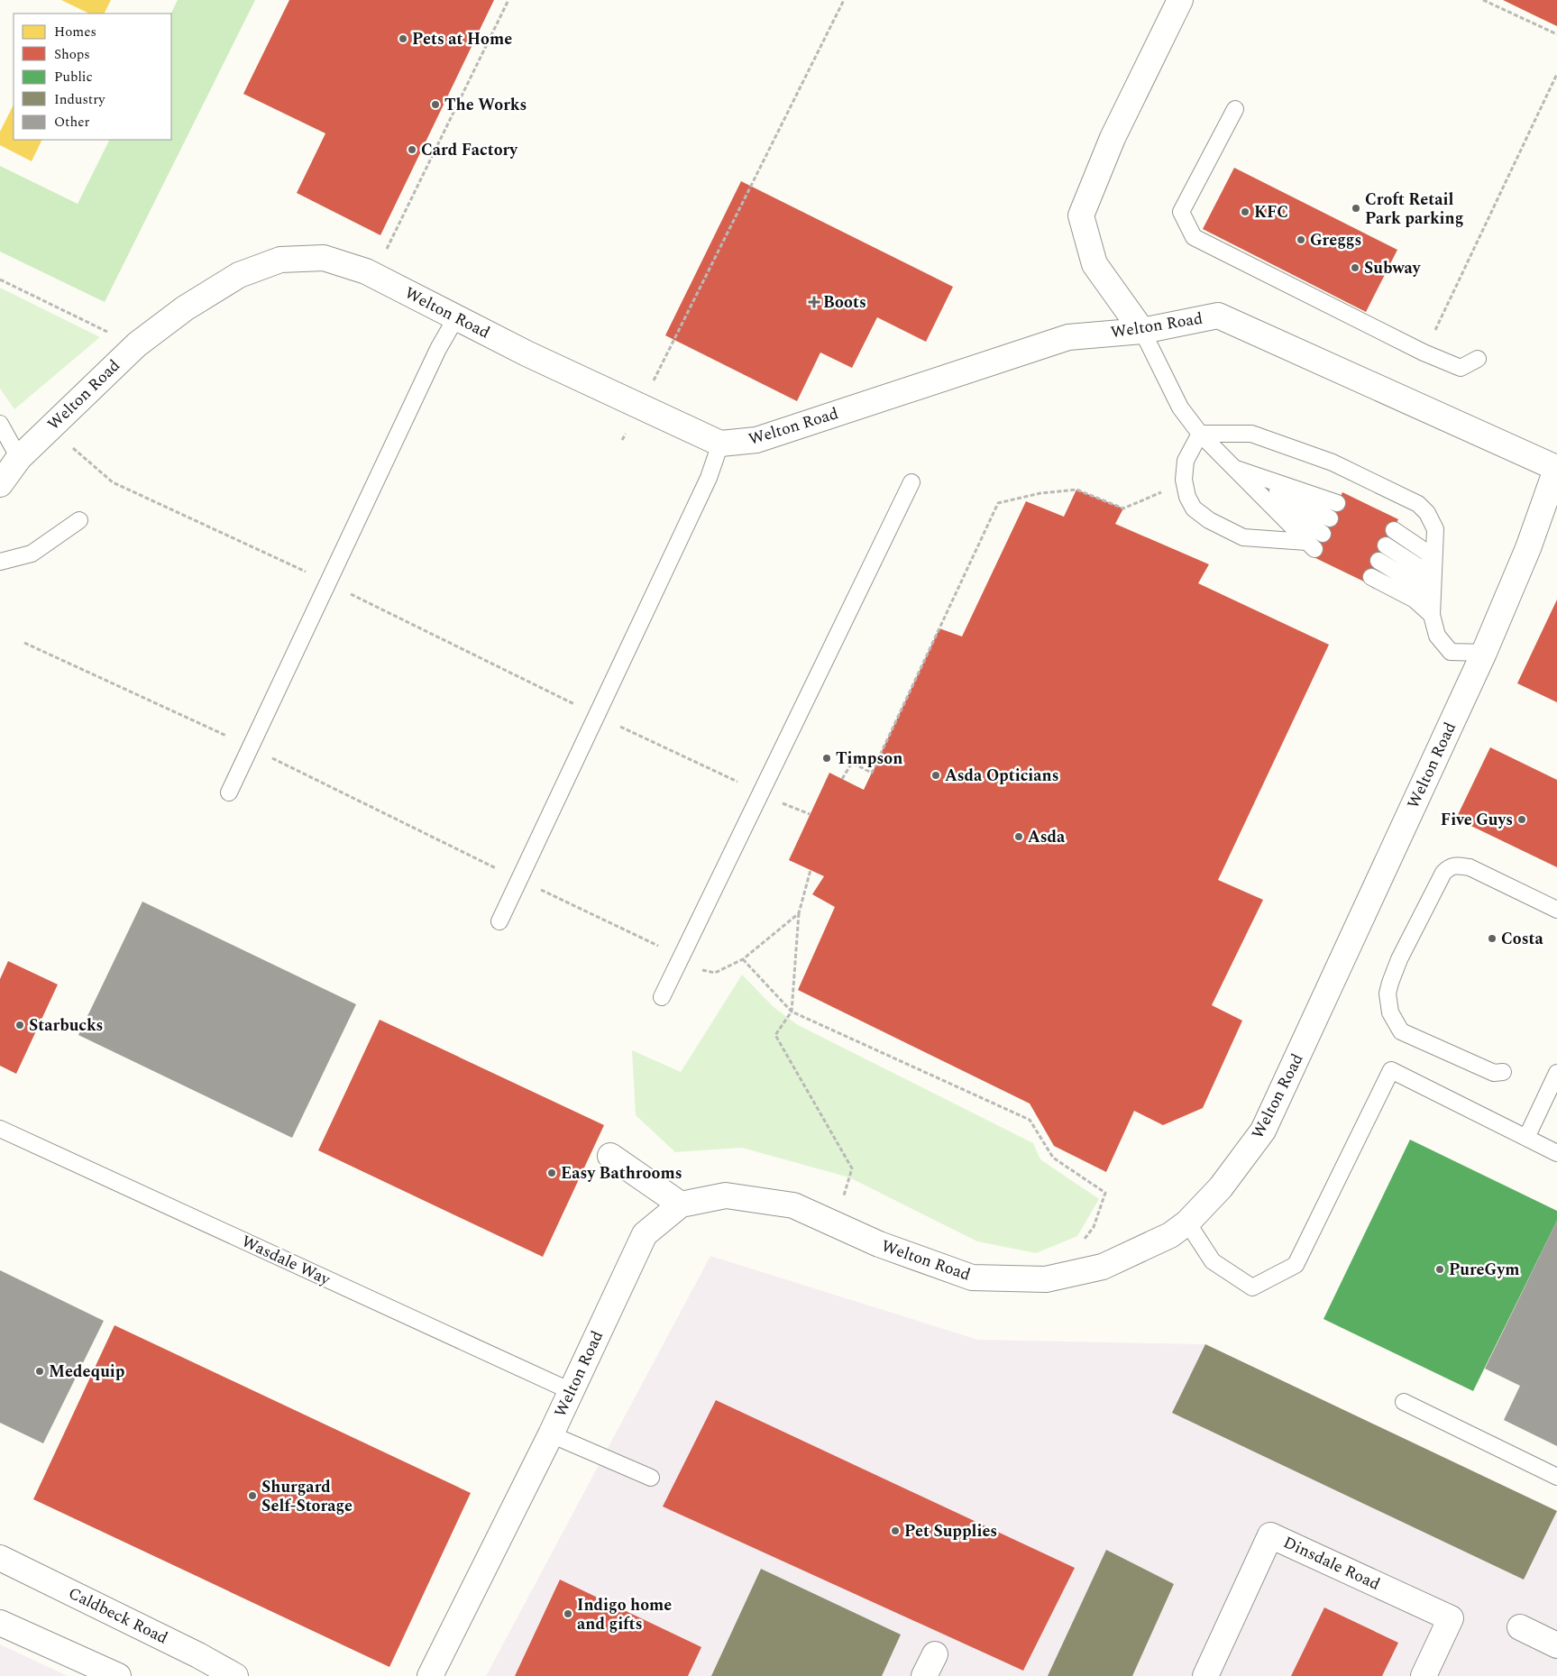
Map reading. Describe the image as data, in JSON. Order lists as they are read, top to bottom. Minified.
{"streets":{"street":["Welton Road","Dinsdale Road","Caldbeck Road"],"lane":["Wasdale Way"]},"crossings":[["Welton Road","Wasdale Way"]],"places":{"other":["Pets at Home","The Works","Card Factory","Croft Retail Park parking","KFC","Greggs","Subway","Timpson","Asda Opticians","Five Guys","Asda","Costa","Starbucks","Easy Bathrooms","PureGym","Medequip","Shurgard Self-Storage","Pet Supplies","Indigo home and gifts"],"health":["Boots"]},"legend":["Homes","Shops","Public","Industry","Other"]}
